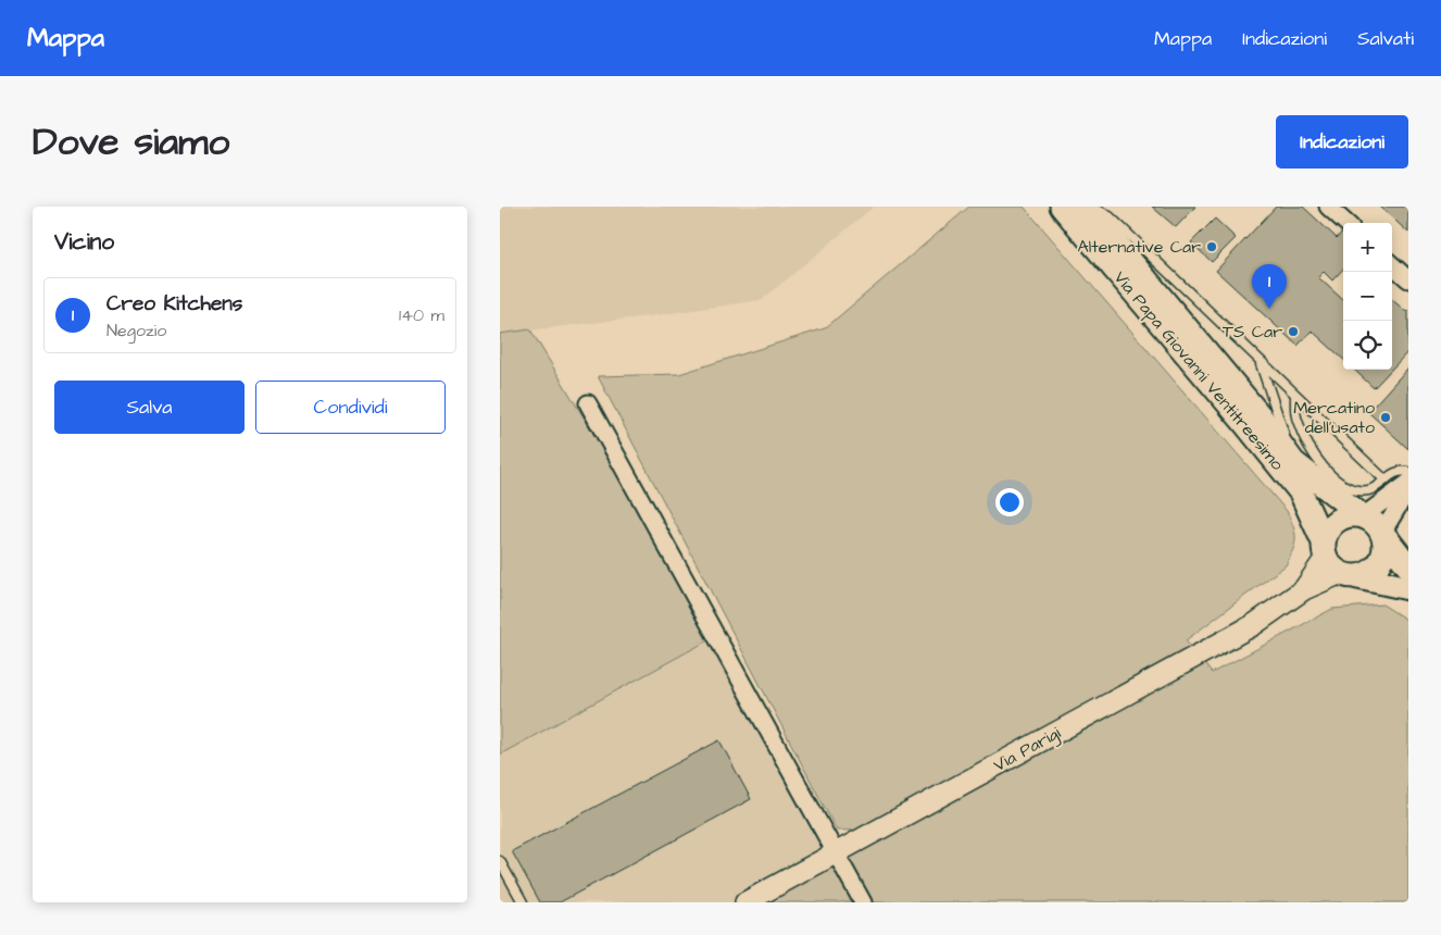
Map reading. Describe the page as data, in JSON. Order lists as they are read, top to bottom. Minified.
{"streets":{"main road":["Via Papa Giovanni Ventitreesimo"],"street":["Via Parigi"]},"crossings":[["Via Papa Giovanni Ventitreesimo","Via Parigi"]],"places":["Alternative Car","TS Car","Mercatino dell'usato"],"page":{"header":"Mappa","nav":["Mappa","Indicazioni","Salvati"],"title":"Dove siamo","buttons":["Indicazioni",["Salva","Condividi"]],"heading":"Vicino","map_buttons":["+","−"],"pins":"1","list":[{"mark":"1","name":"Creo Kitchens","note":"Negozio","value":"140 m"}]}}
